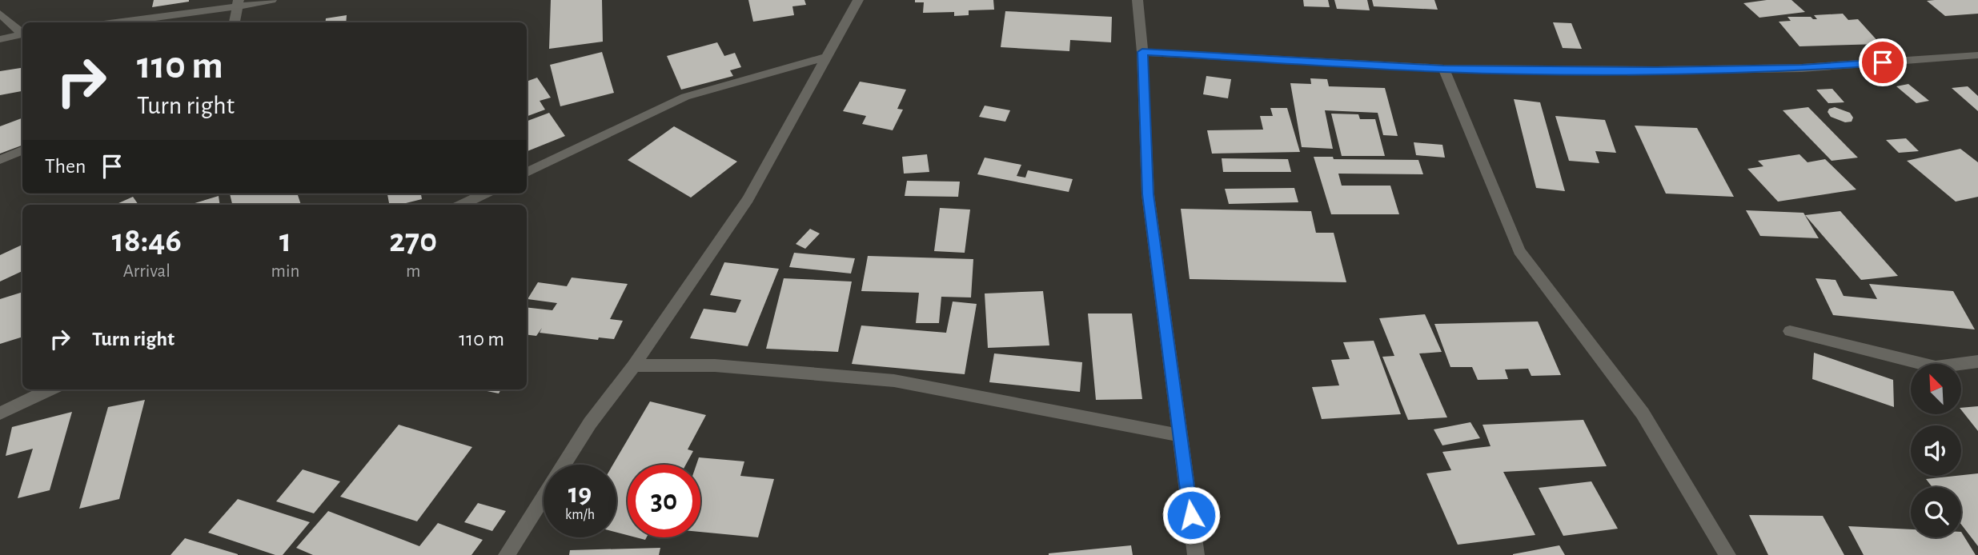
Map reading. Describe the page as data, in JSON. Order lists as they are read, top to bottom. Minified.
{"north":"top left","page":{"turn":["110 m","Turn right"],"then":"Then","eta":["18:46","Arrival","1","min","270","m"],"list":[{"name":"Turn right","value":"110 m"}],"speed":"19 km/h","limit":"30"}}
